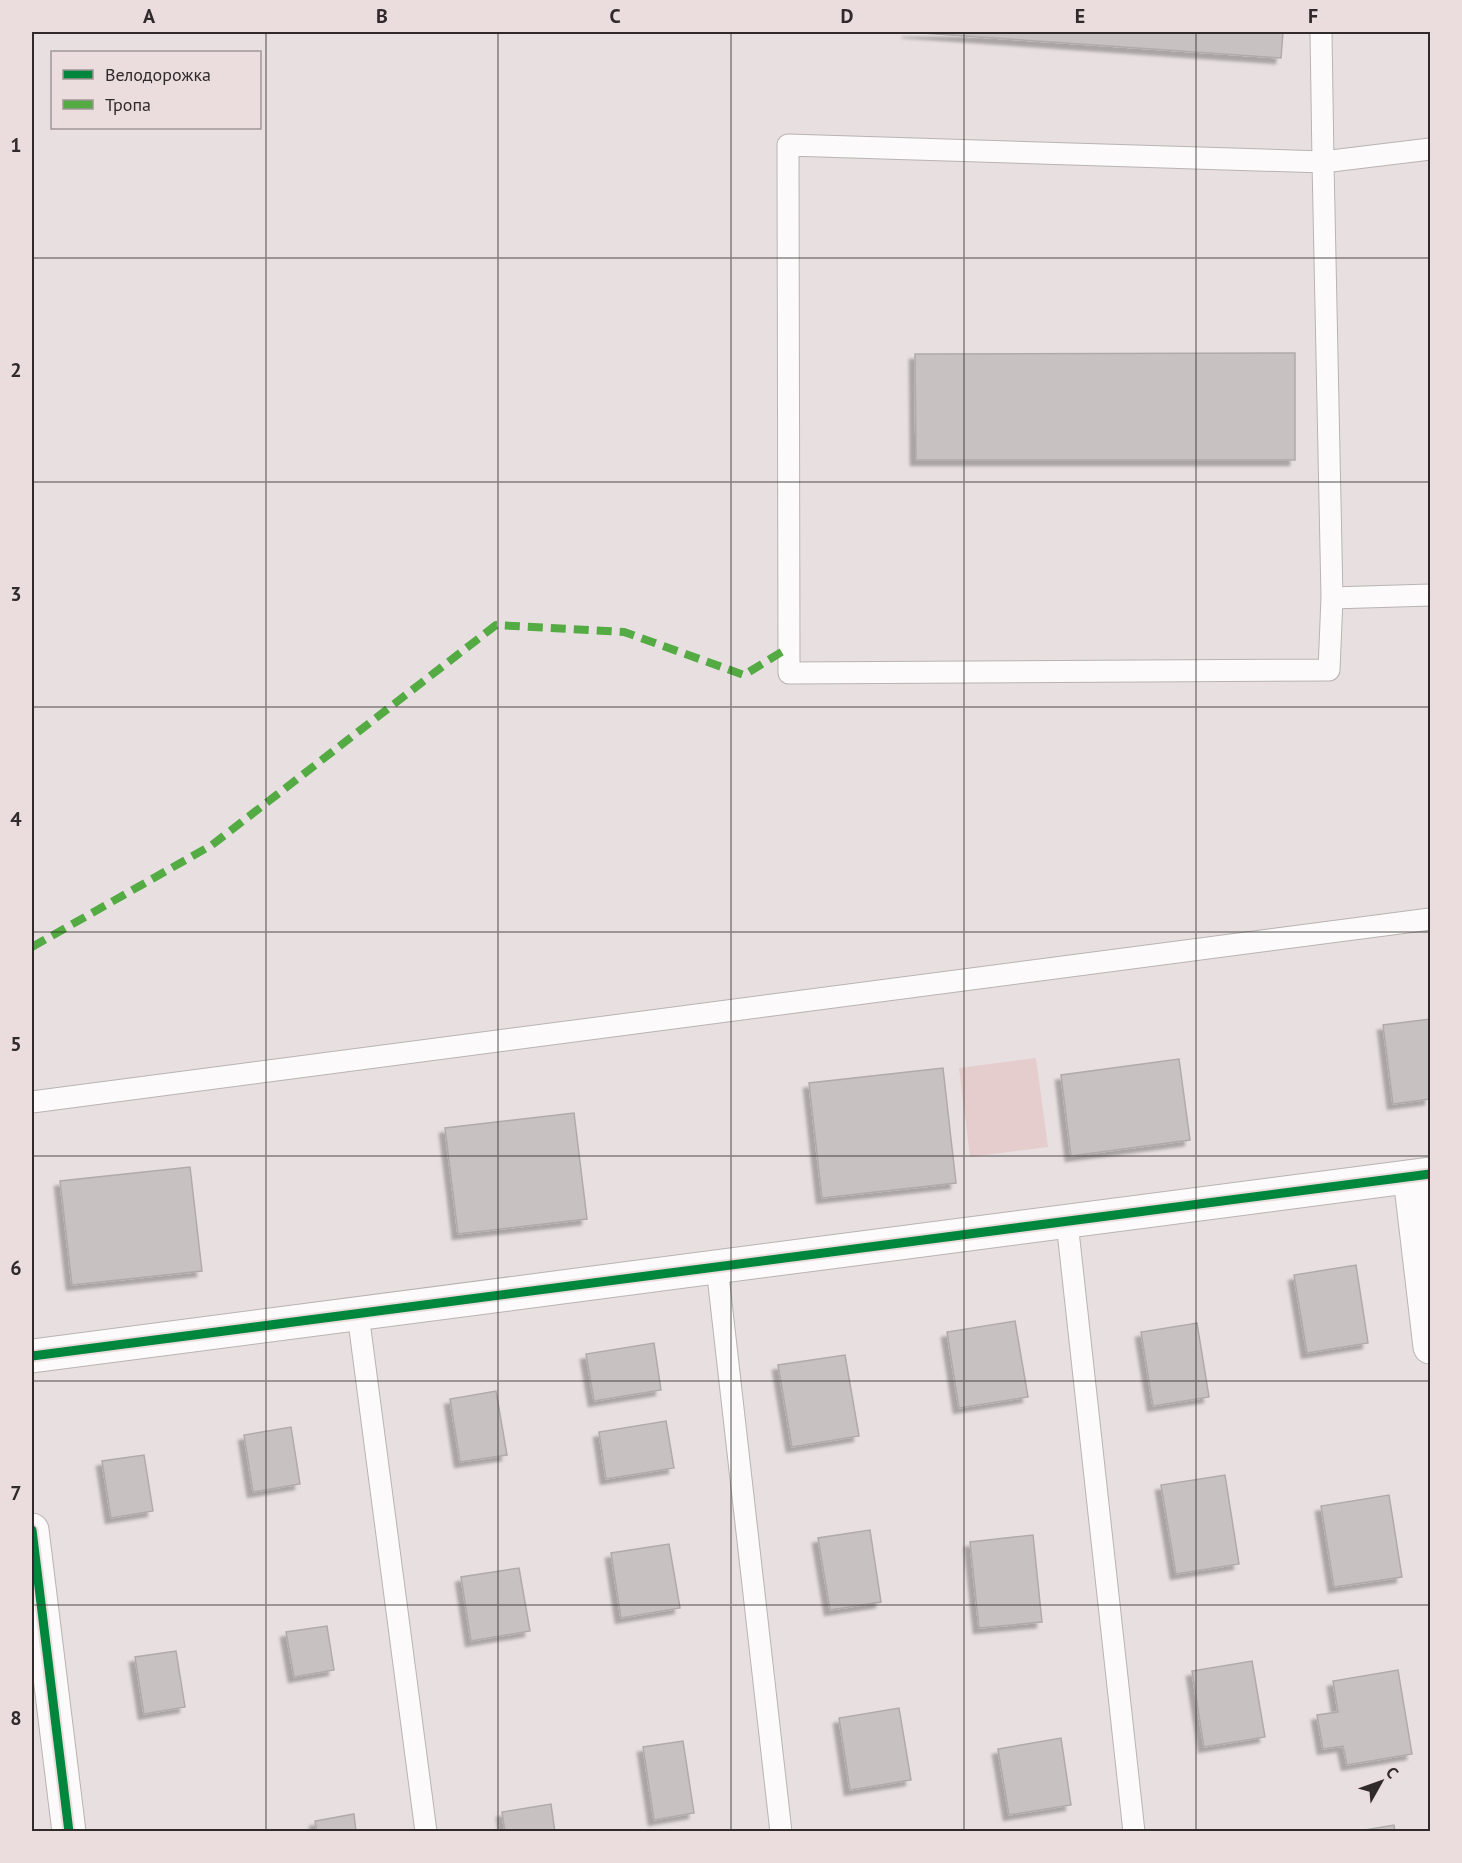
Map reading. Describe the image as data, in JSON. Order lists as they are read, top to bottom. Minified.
{"legend":["Велодорожка","Тропа"],"north":"top right","grid":{"columns":["A","B","C","D","E","F"],"rows":["1","2","3","4","5","6","7","8"]}}
